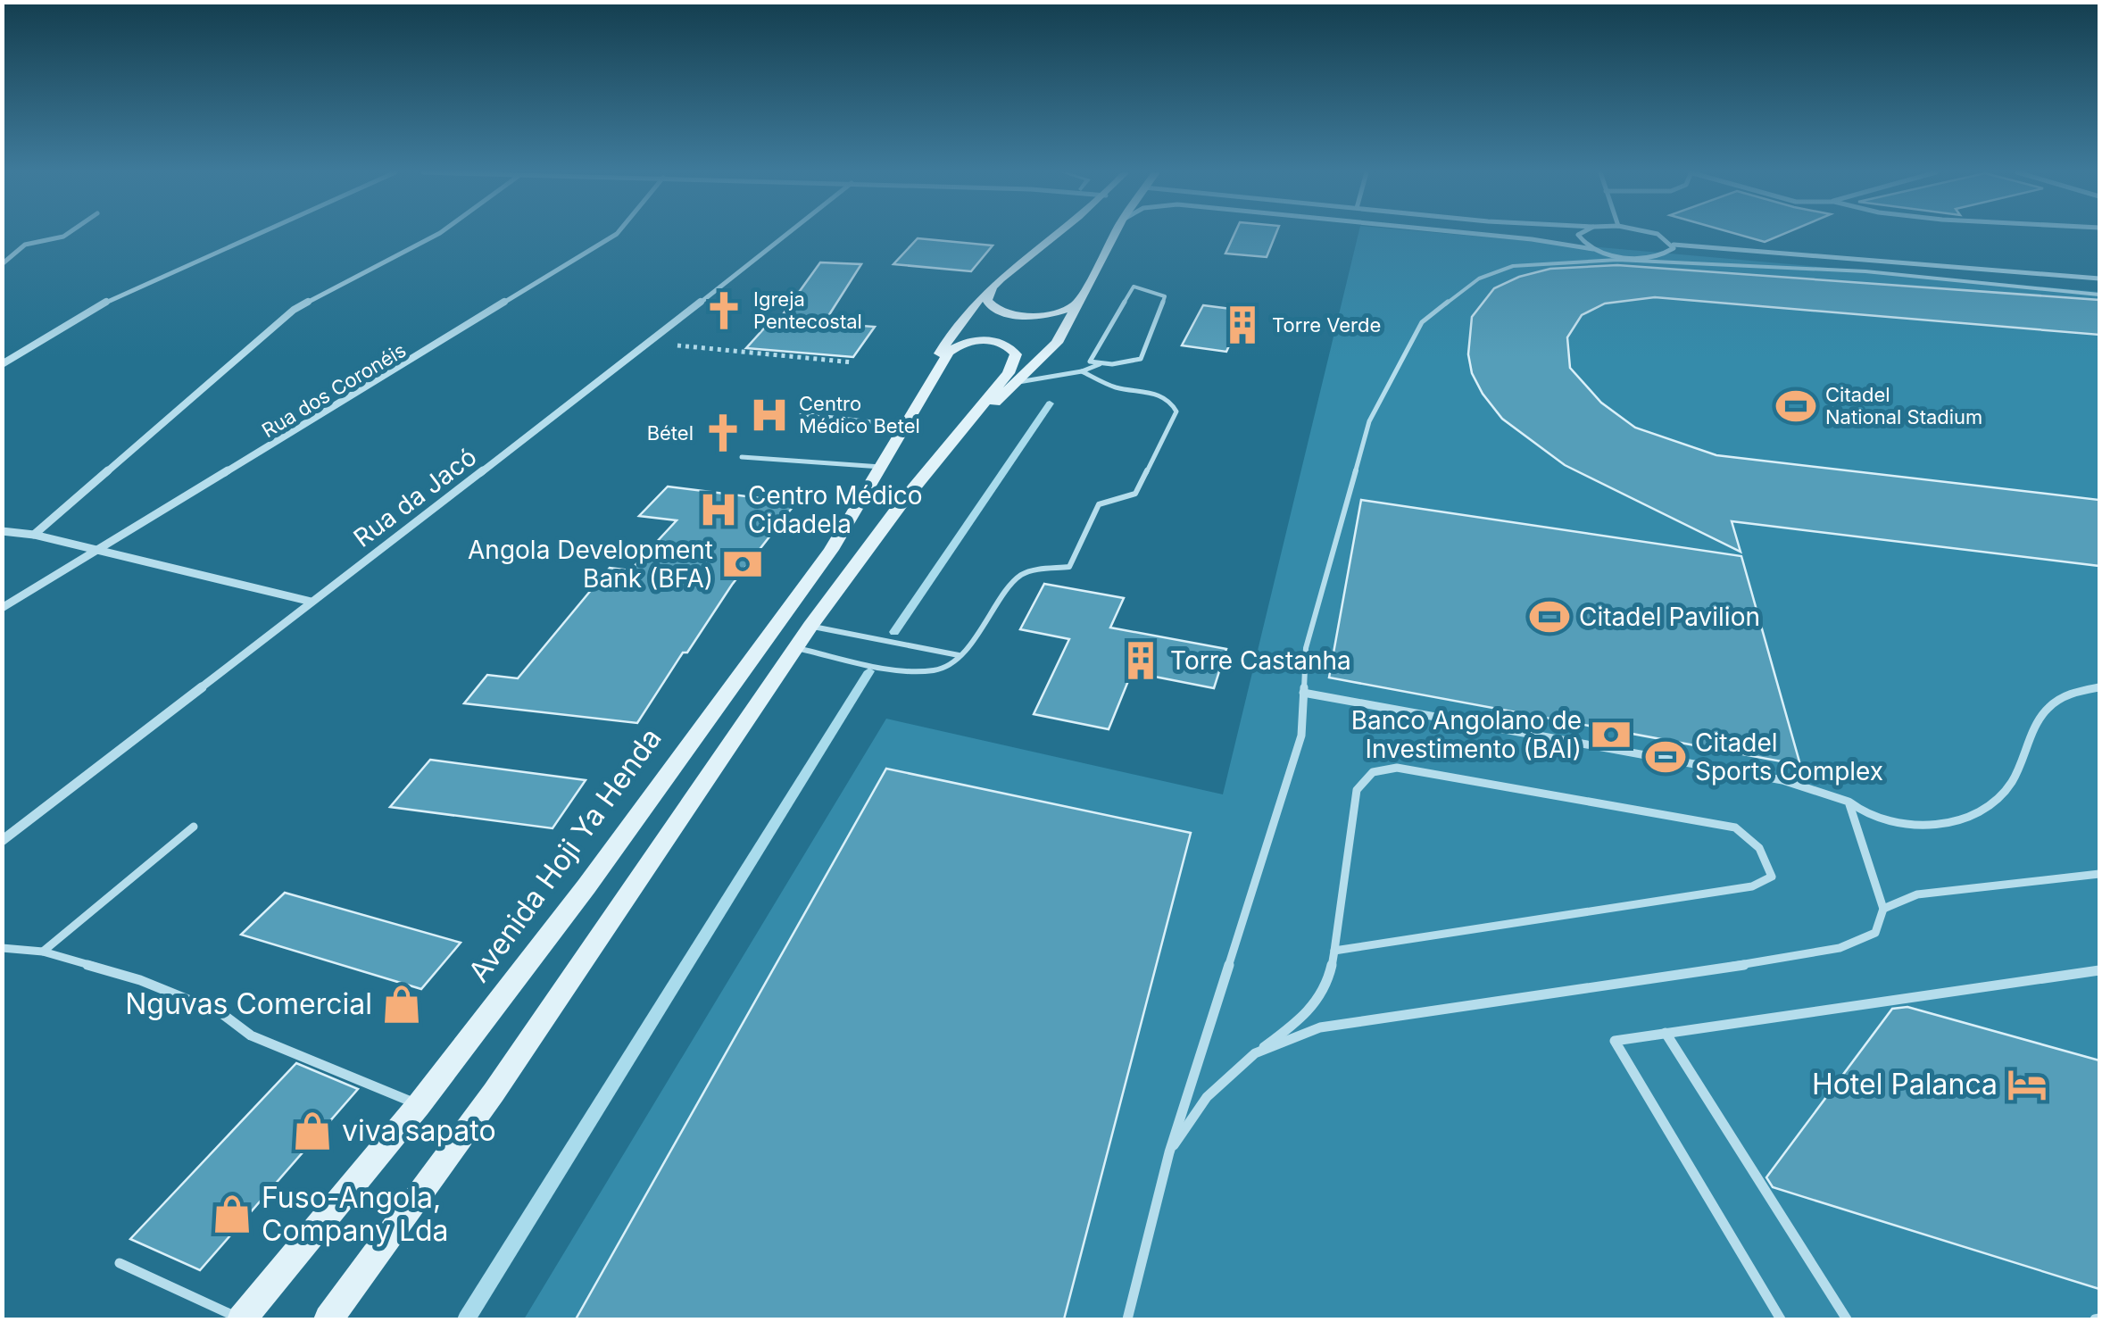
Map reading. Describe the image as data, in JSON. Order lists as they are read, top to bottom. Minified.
{"streets":{"main road":["Avenida Hoji Ya Henda"],"street":["Rua dos Coronéis","Rua da Jacó"]},"places":{"church":["Igreja Pentecostal","Bétel"],"building":["Torre Verde","Torre Castanha"],"sports":["Citadel National Stadium","Citadel Pavilion","Citadel Sports Complex"],"hospital":["Centro Médico Betel","Centro Médico Cidadela"],"bank":["Angola Development Bank (BFA)","Banco Angolano de Investimento (BAI)"],"shop":["Nguvas Comercial","viva sapato","Fuso-Angola, Company Lda"],"hotel":["Hotel Palanca"]}}
